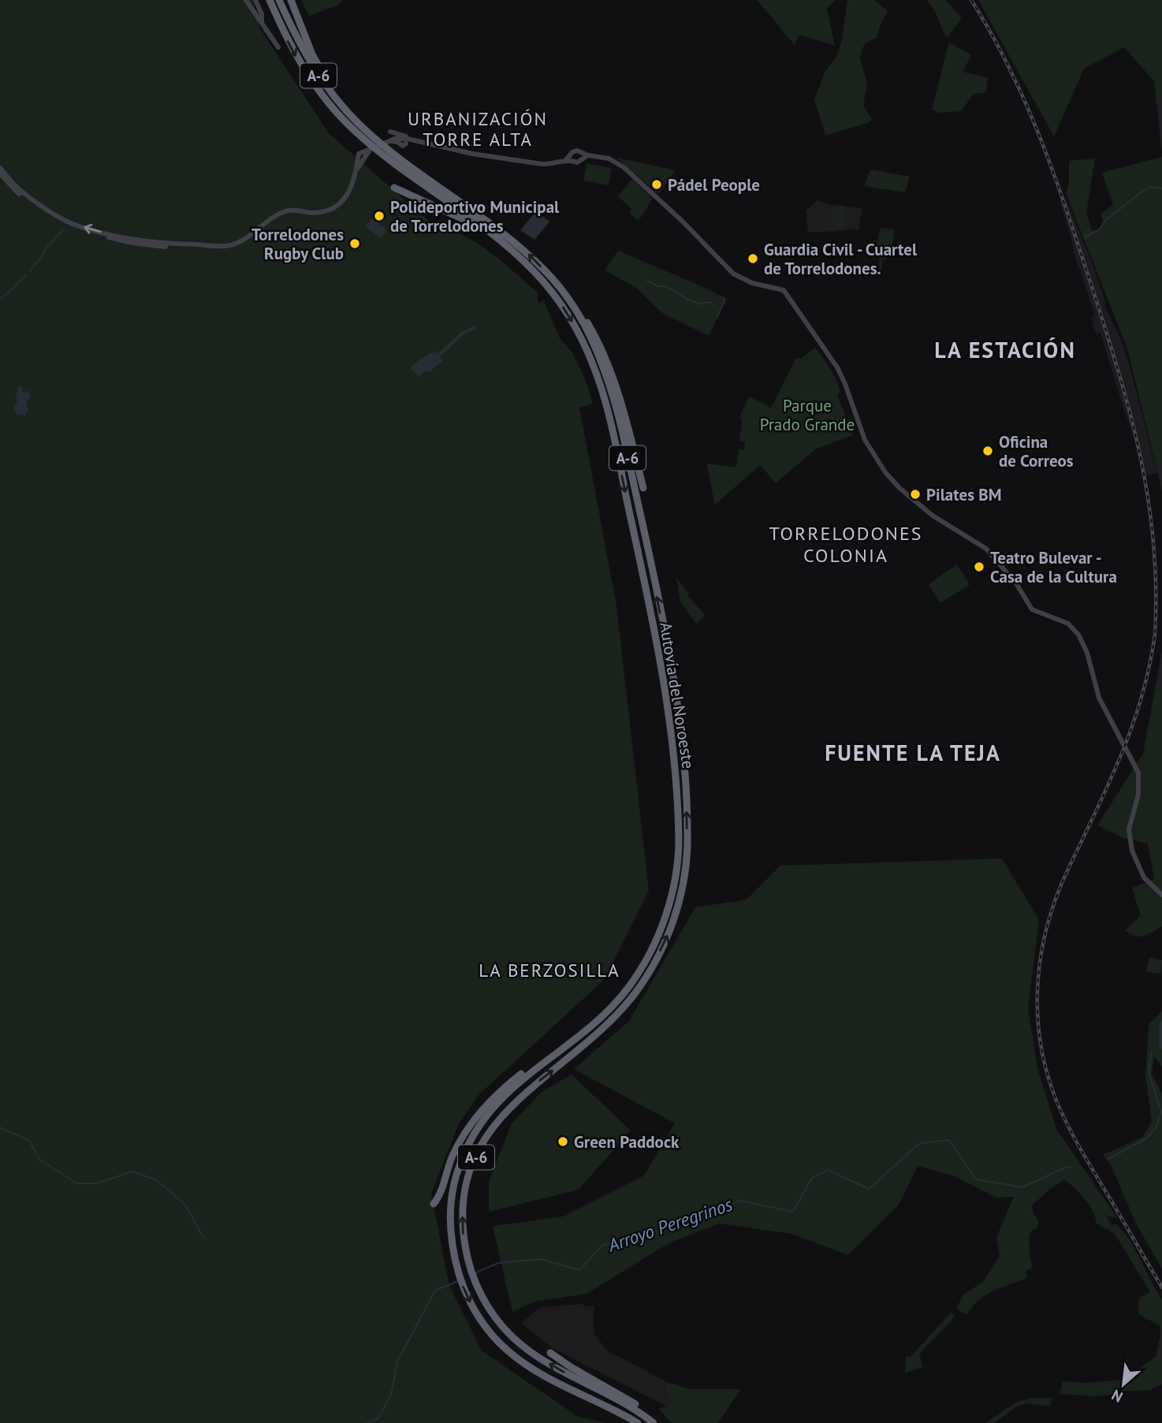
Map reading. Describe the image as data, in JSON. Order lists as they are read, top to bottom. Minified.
{"streets":{"highway":["A-6","Autovía del Noroeste"]},"districts":["URBANIZACIÓN TORRE ALTA","LA ESTACIÓN","TORRELODONES COLONIA","FUENTE LA TEJA","LA BERZOSILLA"],"water":["Arroyo Peregrinos"],"parks":["Parque Prado Grande"],"places":["Pádel People","Polideportivo Municipal de Torrelodones","Torrelodones Rugby Club","Guardia Civil - Cuartel de Torrelodones.","Oficina de Correos","Pilates BM","Teatro Bulevar - Casa de la Cultura","Green Paddock"],"north":"bottom left"}
